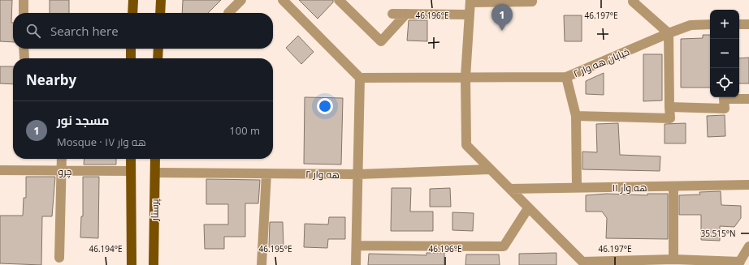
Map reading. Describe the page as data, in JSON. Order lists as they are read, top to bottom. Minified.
{"streets":{"main road":["پرستار"],"street":["خیابان هه وار ۲","چرو","هه وار ۲","هه وار ۱۱"]},"crossings":[["هه وار ۲","پرستار"]],"page":{"pins":"1","map_buttons":["+","−"],"search":"Search here","heading":"Nearby","list":[{"mark":"1","name":"مسجد نور","note":"Mosque · هه وار ۱۷","value":"100 m"}]},"coordinates":["46.196°E","46.197°E","35.515°N","46.194°E","46.195°E"]}
